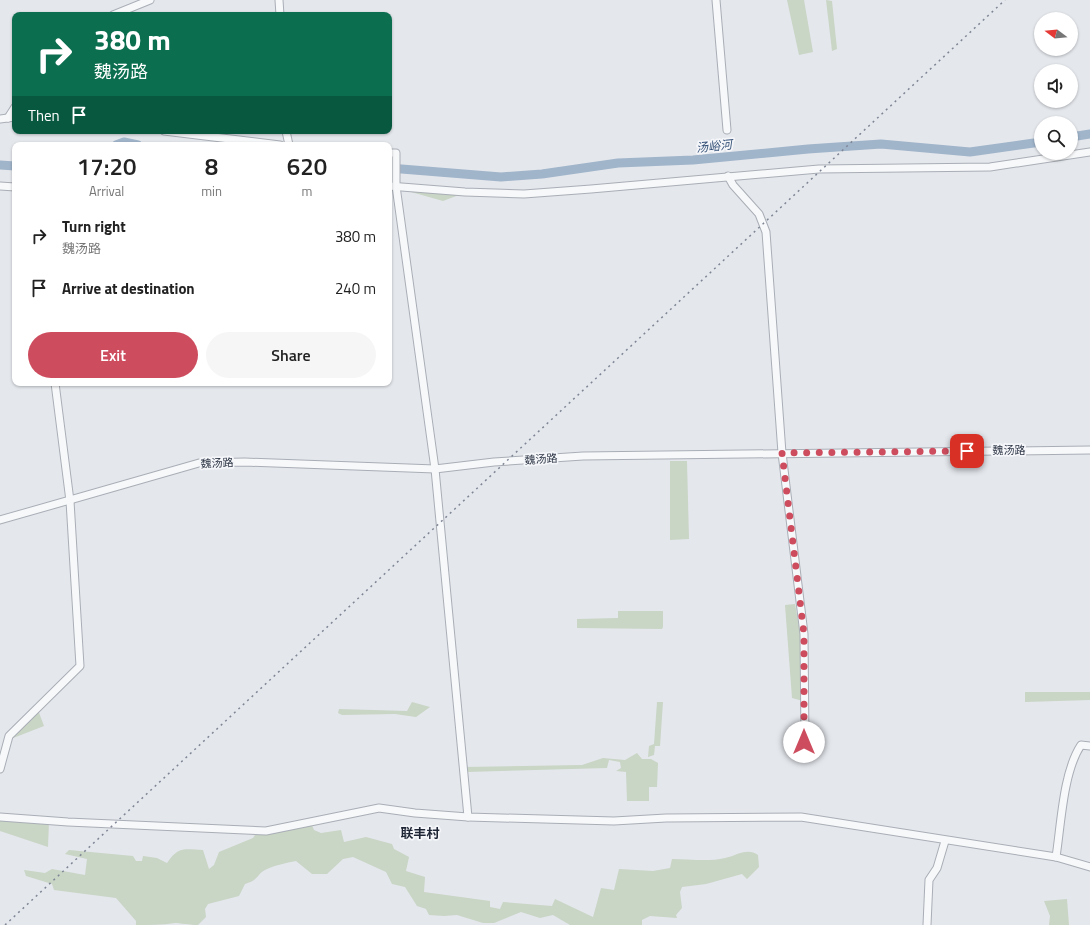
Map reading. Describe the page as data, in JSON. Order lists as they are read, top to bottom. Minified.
{"streets":{"street":["魏汤路"]},"districts":["联丰村"],"water":["汤峪河"],"north":"left","page":{"turn":["380 m","魏汤路"],"then":"Then","eta":["17:20","Arrival","8","min","620","m"],"list":[{"name":"Turn right","note":"魏汤路","value":"380 m"},{"name":"Arrive at destination","value":"240 m"}],"buttons":["Exit","Share"]}}
